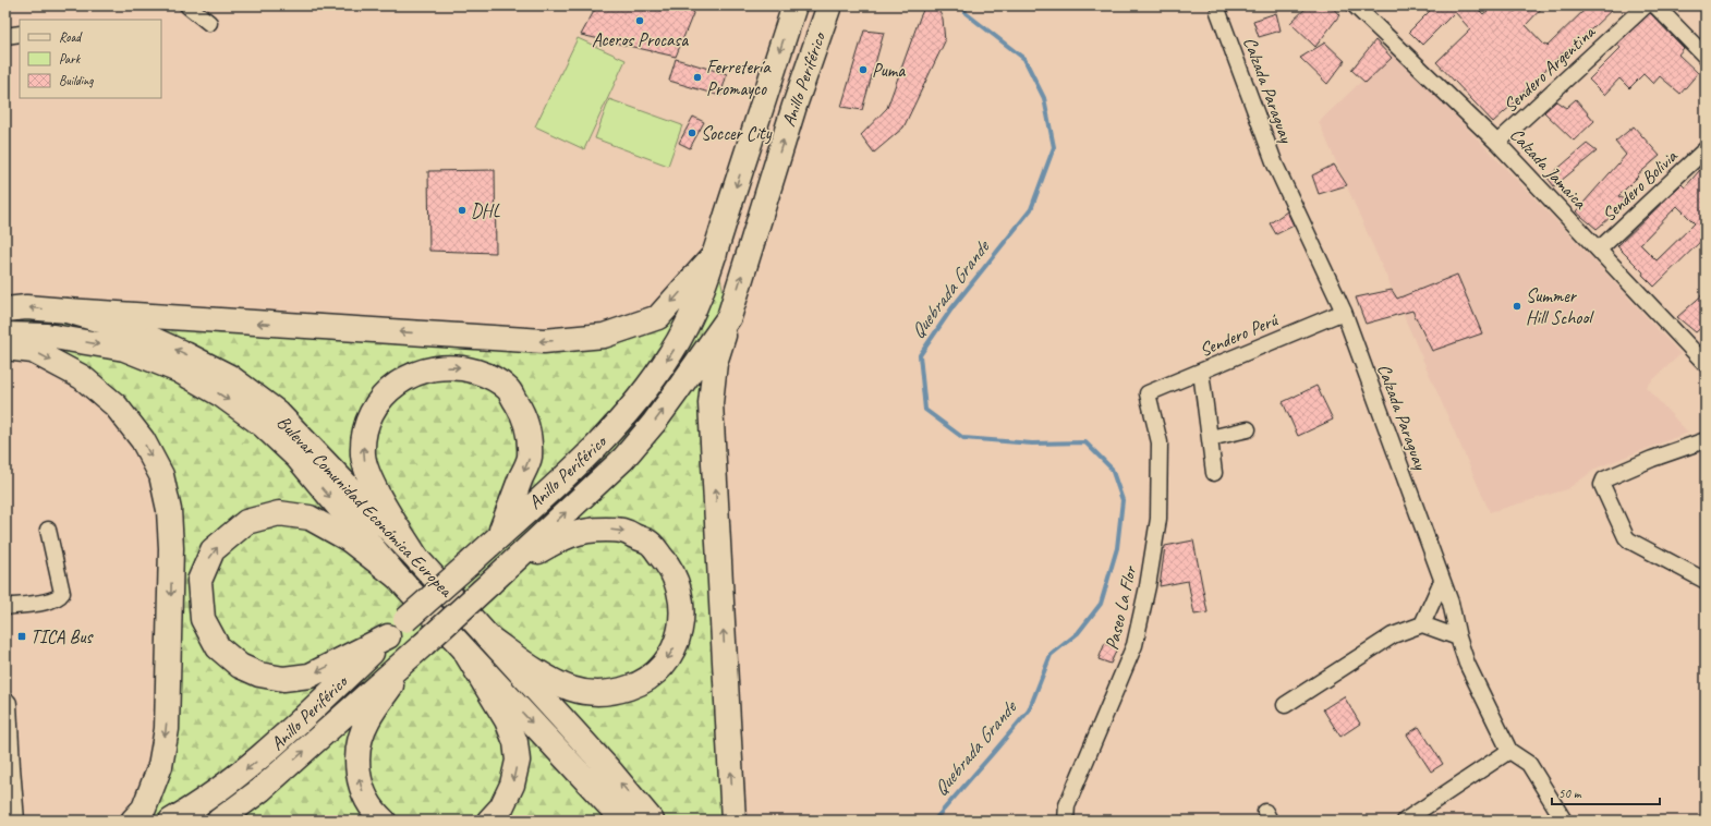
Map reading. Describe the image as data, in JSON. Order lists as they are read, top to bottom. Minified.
{"streets":{"main road":["Anillo Periférico","Bulevar Comunidad Económica Europea"],"street":["Sendero Argentina","Calzada Paraguay","Calzada Jamaica","Sendero Bolivia","Sendero Perú","Paseo La Flor"]},"crossings":[["Sendero Argentina","Calzada Jamaica"],["Calzada Paraguay","Sendero Perú"],["Calzada Jamaica","Sendero Bolivia"],["Sendero Perú","Paseo La Flor"]],"water":["Quebrada Grande"],"places":{"other":["Aceros Procasa","Puma","Ferretería Promayco","Soccer City","DHL","Summer Hill School"],"transit":["TICA Bus"]},"legend":["Road","Park","Building"],"scale_bar":"50 m"}
